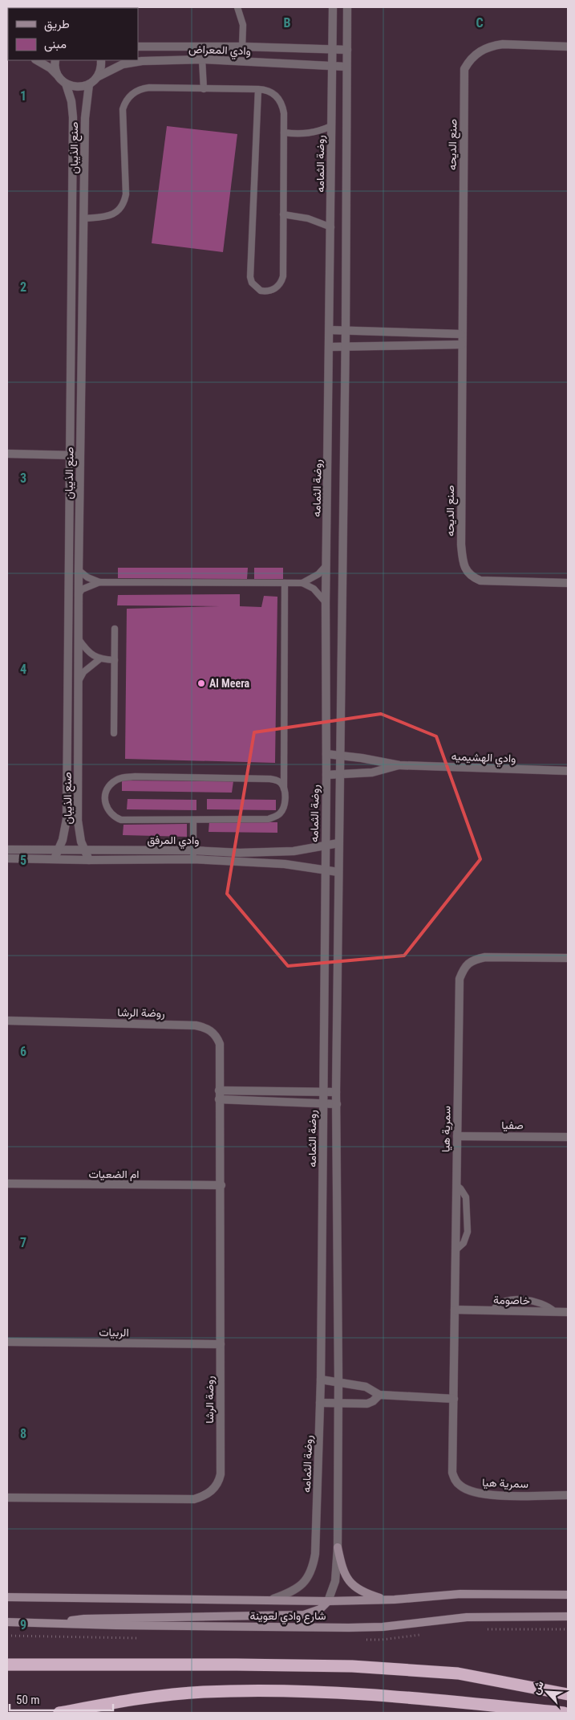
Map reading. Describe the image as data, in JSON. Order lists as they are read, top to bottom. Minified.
{"streets":{"main road":["شارع وادي لعوينة"],"street":["وادي المعراض","صنع الديحه","صنع الذيبان","روضة الثمامه","وادي الهشيميه","وادي المرفق","روضة الرشا","صفيا","سمرية هيا","ام الضعيات","خاصومة","الربيات"]},"crossings":[["وادي المعراض","صنع الذيبان"],["وادي المعراض","روضة الثمامه"],["صنع الذيبان","وادي المرفق"],["روضة الثمامه","وادي الهشيميه"],["روضة الثمامه","وادي المرفق"],["روضة الثمامه","شارع وادي لعوينة"],["روضة الرشا","ام الضعيات"],["روضة الرشا","الربيات"],["صفيا","سمرية هيا"],["سمرية هيا","خاصومة"]],"places":["Al Meera"],"legend":["طريق","مبنى"],"scale_bar":"50 m","north":"top left","grid":{"columns":["B","C"],"rows":["1","2","3","4","5","6","7","8","9"]}}
